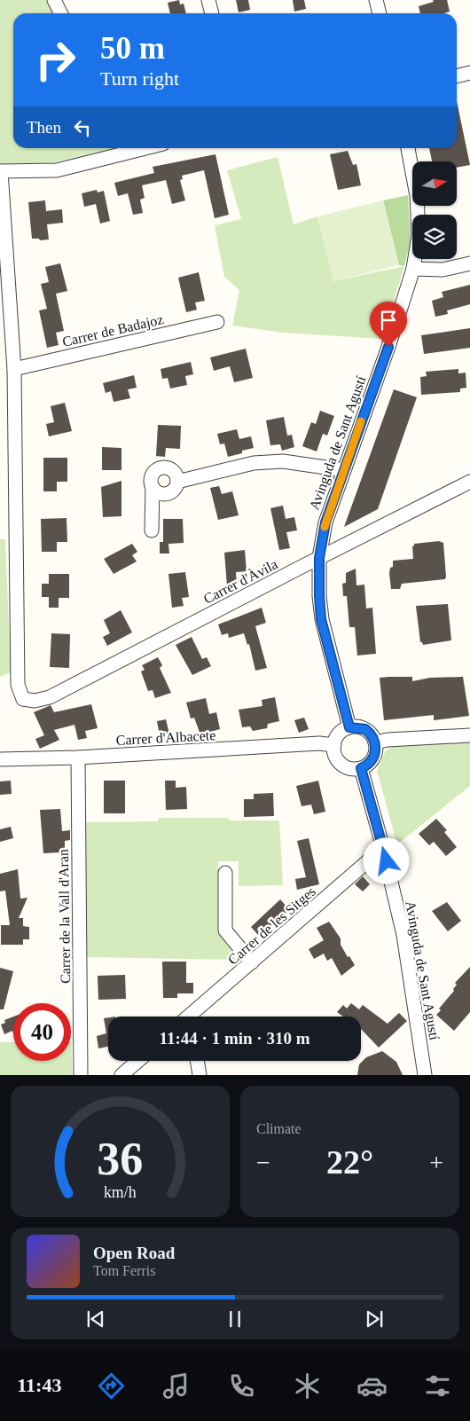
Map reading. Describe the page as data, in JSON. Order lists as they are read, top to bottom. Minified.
{"streets":{"street":["Carrer de Badajoz","Avinguda de Sant Agustí","Carrer d'Àvila","Carrer d'Albacete","Carrer de la Vall d'Aran","Carrer de les Sitges"]},"crossings":[["Carrer de Badajoz","Carrer d'Àvila"],["Avinguda de Sant Agustí","Carrer d'Àvila"],["Avinguda de Sant Agustí","Carrer d'Albacete"],["Avinguda de Sant Agustí","Carrer de les Sitges"],["Carrer d'Albacete","Carrer de la Vall d'Aran"]],"north":"right","page":{"turn":["50 m","Turn right"],"then":"Then","limit":"40","trip":"11:44 · 1 min · 310 m","tile":"Climate","heat":["−","22°","+"],"song":["Open Road","Tom Ferris"],"tabs":"11:43","gauge":["36","km/h"]}}
